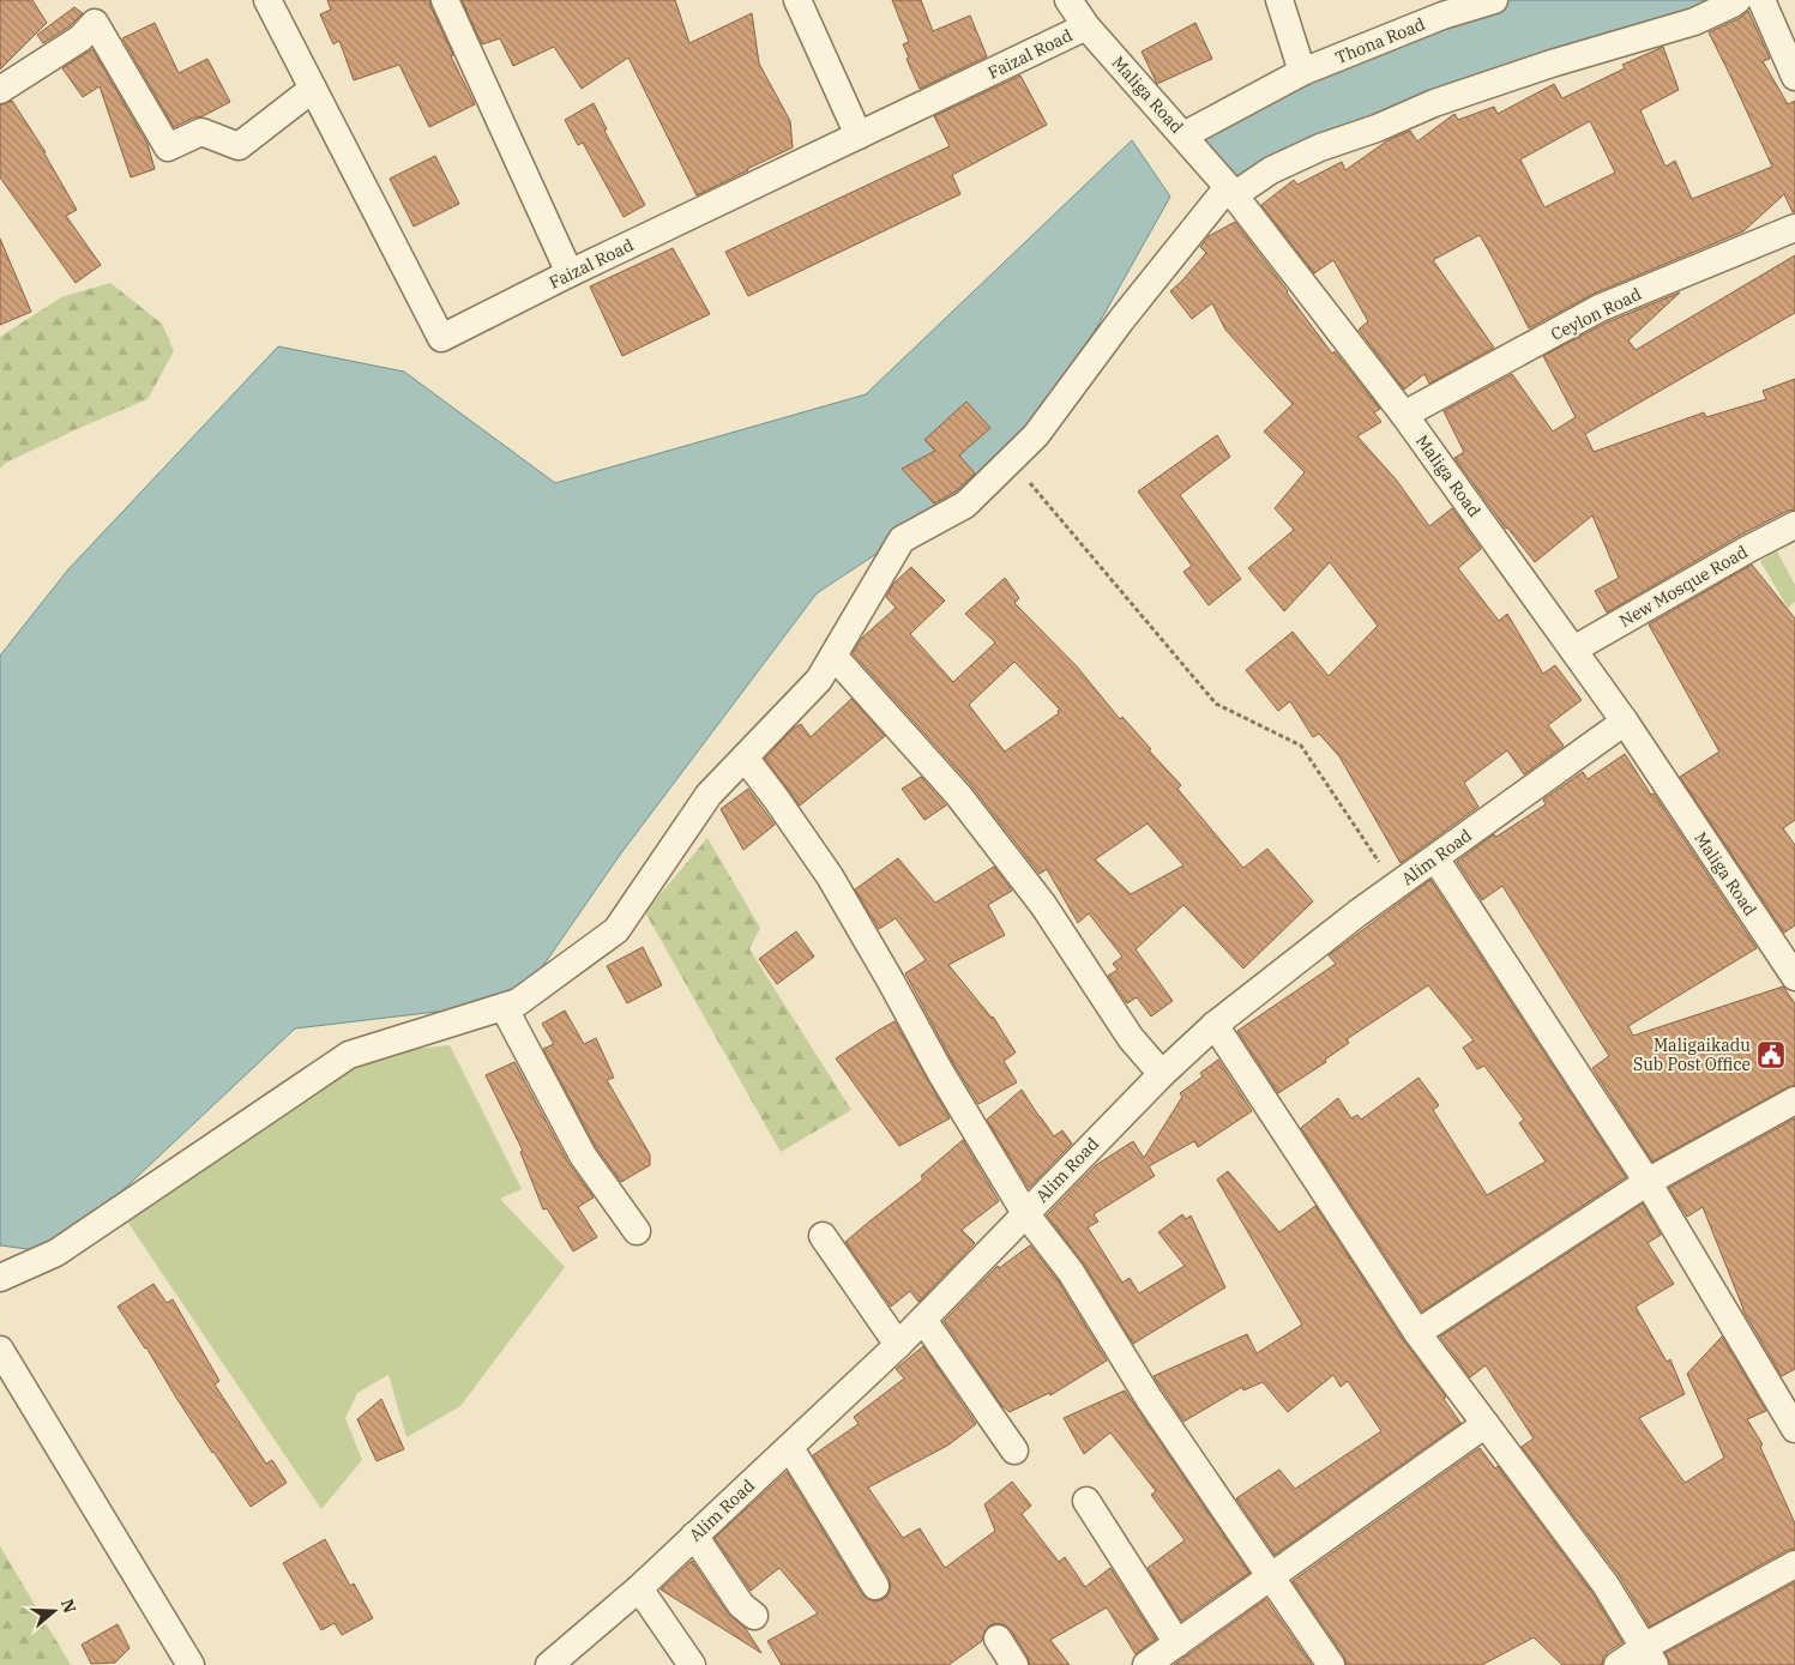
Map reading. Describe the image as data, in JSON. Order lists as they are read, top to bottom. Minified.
{"streets":{"street":["Thona Road","Faizal Road","Maliga Road","Ceylon Road","New Mosque Road","Alim Road"]},"crossings":[["Thona Road","Maliga Road"],["Faizal Road","Maliga Road"],["Maliga Road","Ceylon Road"],["Maliga Road","New Mosque Road"],["Maliga Road","Alim Road"]],"places":{"public building":["Maligaikadu Sub Post Office"]},"north":"right"}
